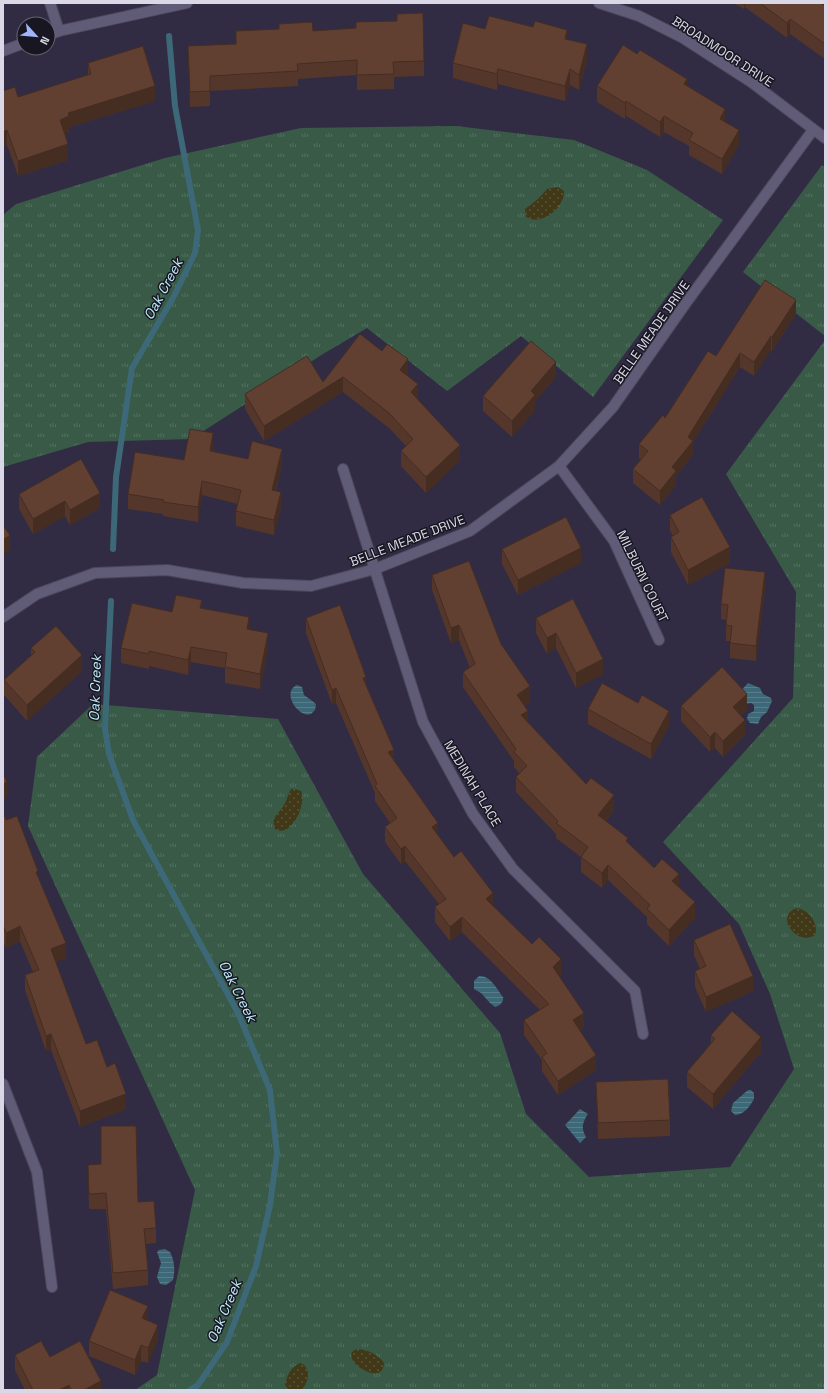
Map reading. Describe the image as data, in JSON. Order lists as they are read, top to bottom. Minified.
{"streets":{"street":["BROADMOOR DRIVE","BELLE MEADE DRIVE","MILBURN COURT","MEDINAH PLACE"]},"crossings":[["BROADMOOR DRIVE","BELLE MEADE DRIVE"],["BELLE MEADE DRIVE","MILBURN COURT"],["BELLE MEADE DRIVE","MEDINAH PLACE"]],"water":["Oak Creek"],"north":"bottom right"}
